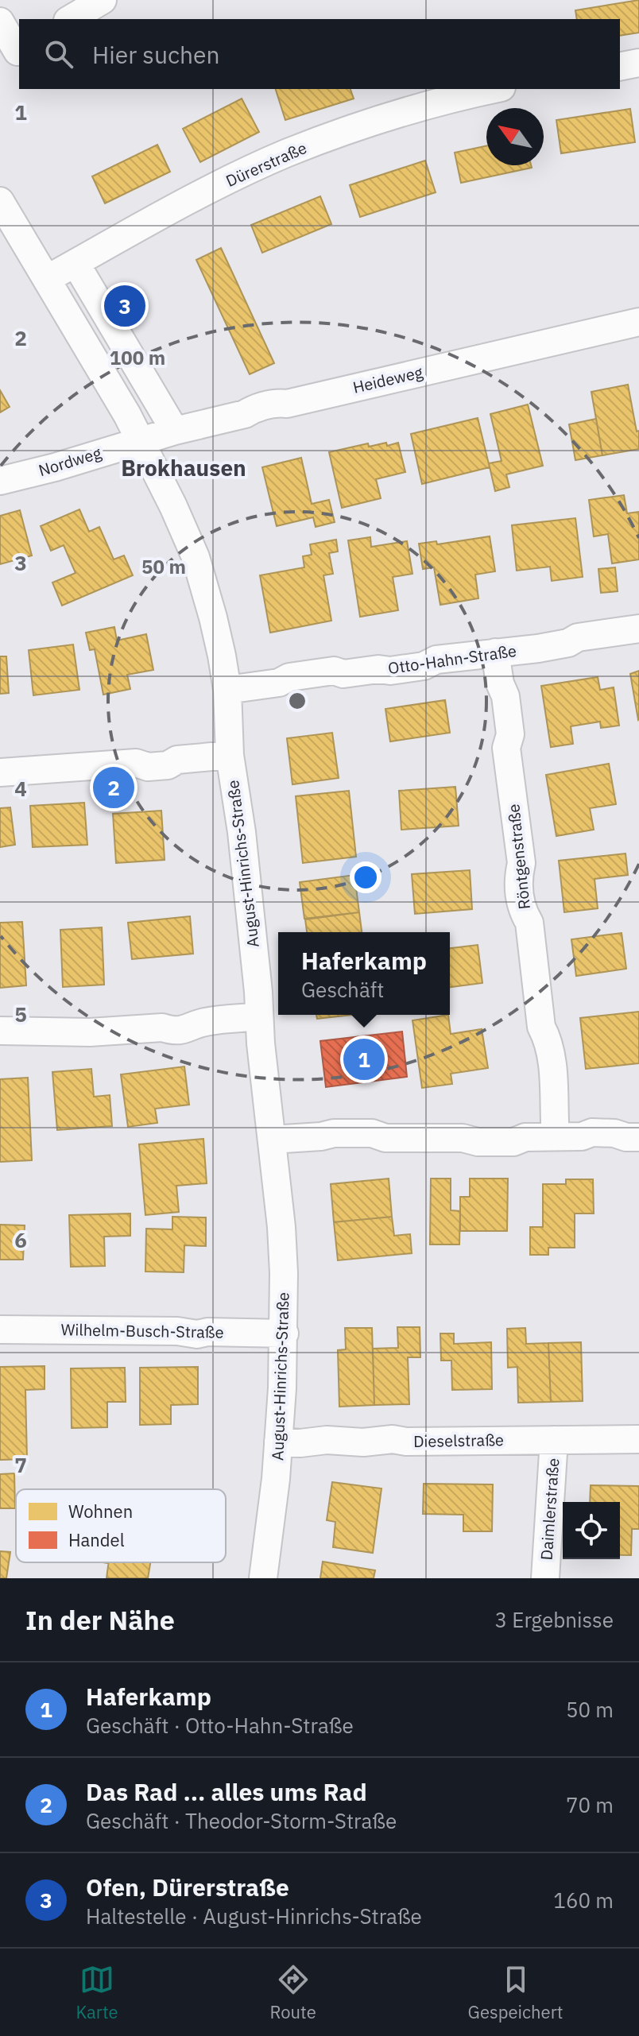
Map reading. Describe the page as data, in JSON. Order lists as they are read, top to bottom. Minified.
{"streets":{"street":["Dürerstraße","Heideweg","Nordweg","Otto-Hahn-Straße","Röntgenstraße","August-Hinrichs-Straße","Wilhelm-Busch-Straße","Dieselstraße","Daimlerstraße"]},"crossings":[["Dürerstraße","August-Hinrichs-Straße"],["Heideweg","Nordweg"],["Heideweg","August-Hinrichs-Straße"],["Nordweg","August-Hinrichs-Straße"],["Otto-Hahn-Straße","Röntgenstraße"],["Otto-Hahn-Straße","August-Hinrichs-Straße"],["August-Hinrichs-Straße","Wilhelm-Busch-Straße"],["August-Hinrichs-Straße","Dieselstraße"],["Dieselstraße","Daimlerstraße"]],"districts":["Brokhausen"],"legend":["Wohnen","Handel"],"north":"top left","page":{"search":"Hier suchen","pins":["3","2","1"],"popup":["Haferkamp","Geschäft"],"heading":["In der Nähe","3 Ergebnisse"],"list":[{"mark":"1","name":"Haferkamp","note":"Geschäft · Otto-Hahn-Straße","value":"50 m"},{"mark":"2","name":"Das Rad ... alles ums Rad","note":"Geschäft · Theodor-Storm-Straße","value":"70 m"},{"mark":"3","name":"Ofen, Dürerstraße","note":"Haltestelle · August-Hinrichs-Straße","value":"160 m"}],"nav":["Karte","Route","Gespeichert"]},"grid":{"rows":["1","2","3","4","5","6","7"]},"rings":["100 m","50 m"]}
